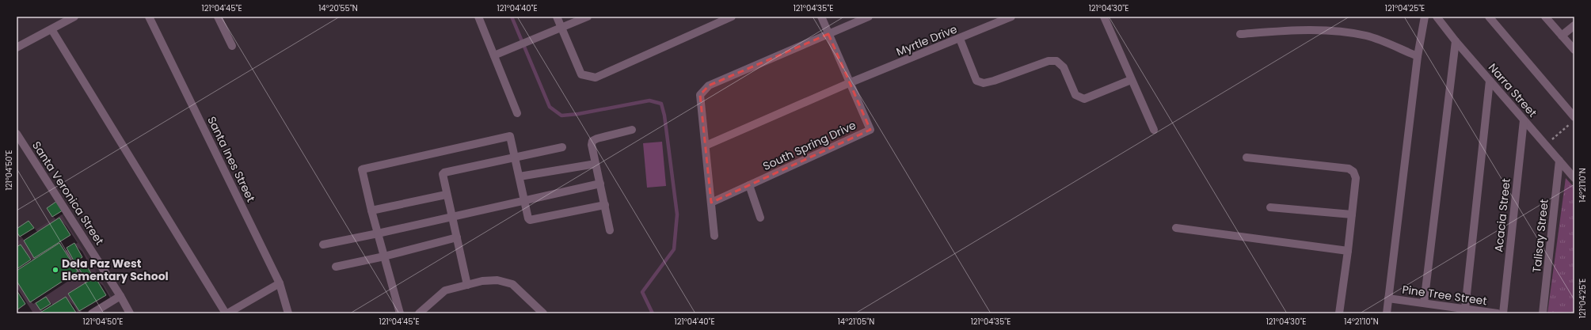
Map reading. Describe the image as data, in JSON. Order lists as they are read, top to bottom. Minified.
{"streets":{"street":["Myrtle Drive","Narra Street","South Spring Drive","Santa Ines Street","Santa Veronica Street","Acacia Street","Talisay Street","Pine Tree Street"]},"crossings":[["Myrtle Drive","South Spring Drive"],["Narra Street","Acacia Street"],["Narra Street","Talisay Street"]],"places":["Dela Paz West Elementary School"],"coordinates":["121°04'45\"E","14°20'55\"N","121°04'40\"E","121°04'35\"E","121°04'30\"E","121°04'25\"E","121°04'50\"E","14°21'10\"N","14°21'05\"N"]}
